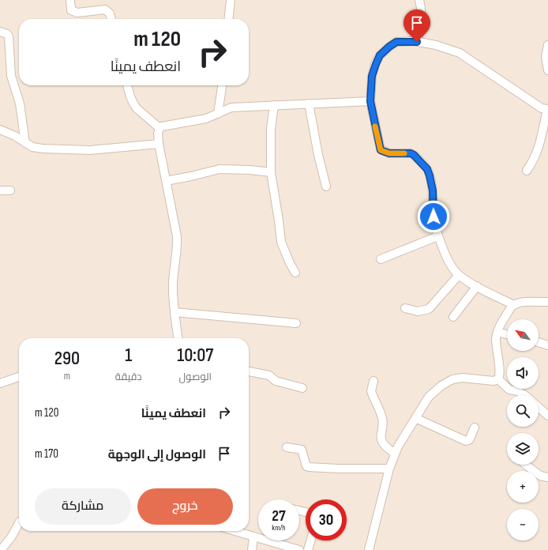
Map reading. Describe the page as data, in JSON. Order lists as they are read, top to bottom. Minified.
{"north":"top left","page":{"turn":["120 m","انعطف يمينًا"],"map_buttons":["+","−"],"eta":["10:07","الوصول","1","دقيقة","290","m"],"list":[{"name":"انعطف يمينًا","value":"120 m"},{"name":"الوصول إلى الوجهة","value":"170 m"}],"buttons":["خروج","مشاركة"],"speed":"27 km/h","limit":"30"}}
